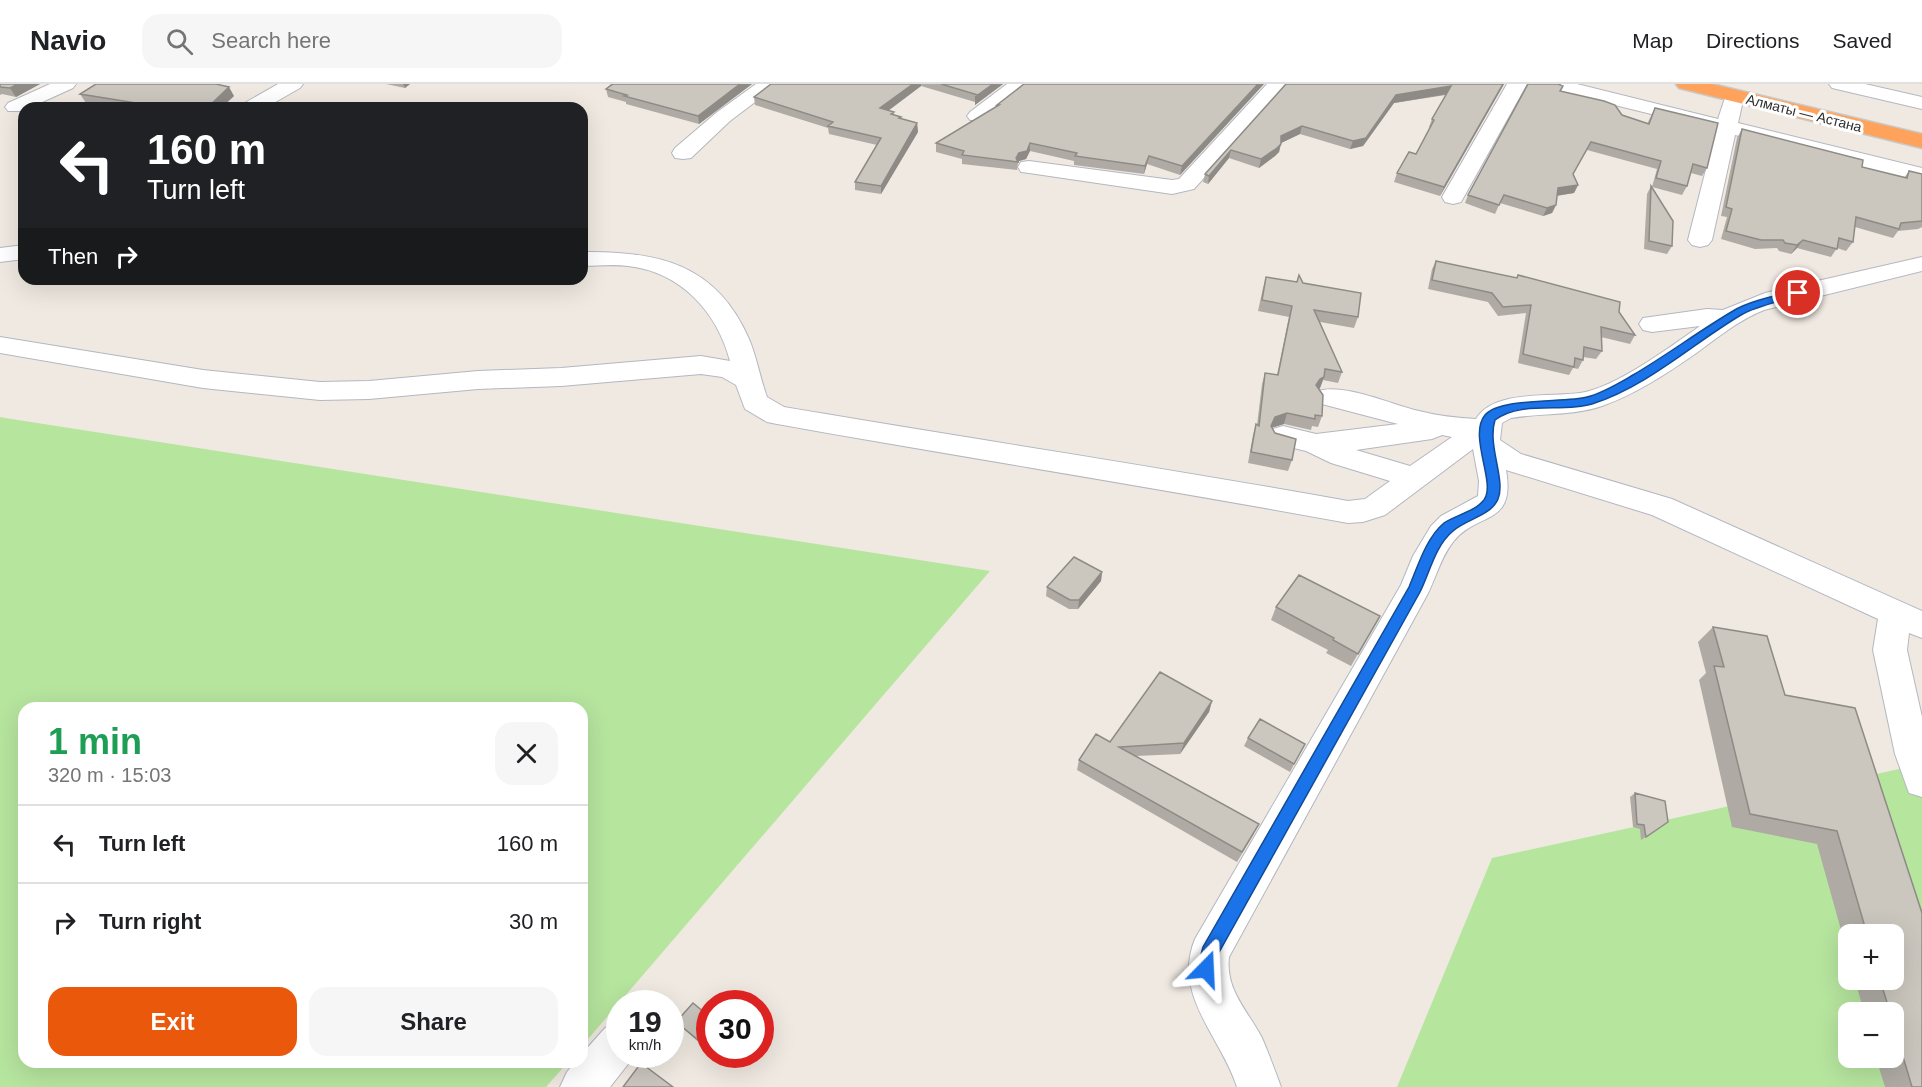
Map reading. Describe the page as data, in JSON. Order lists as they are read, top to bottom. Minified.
{"streets":{"highway":["Алматы — Астана"]},"page":{"header":"Navio","search":"Search here","nav":["Map","Directions","Saved"],"turn":["160 m","Turn left"],"then":"Then","heading":["1 min","320 m · 15:03"],"list":[{"name":"Turn left","value":"160 m"},{"name":"Turn right","value":"30 m"}],"map_buttons":["+","−"],"buttons":["Exit","Share"],"speed":"19 km/h","limit":"30"}}
